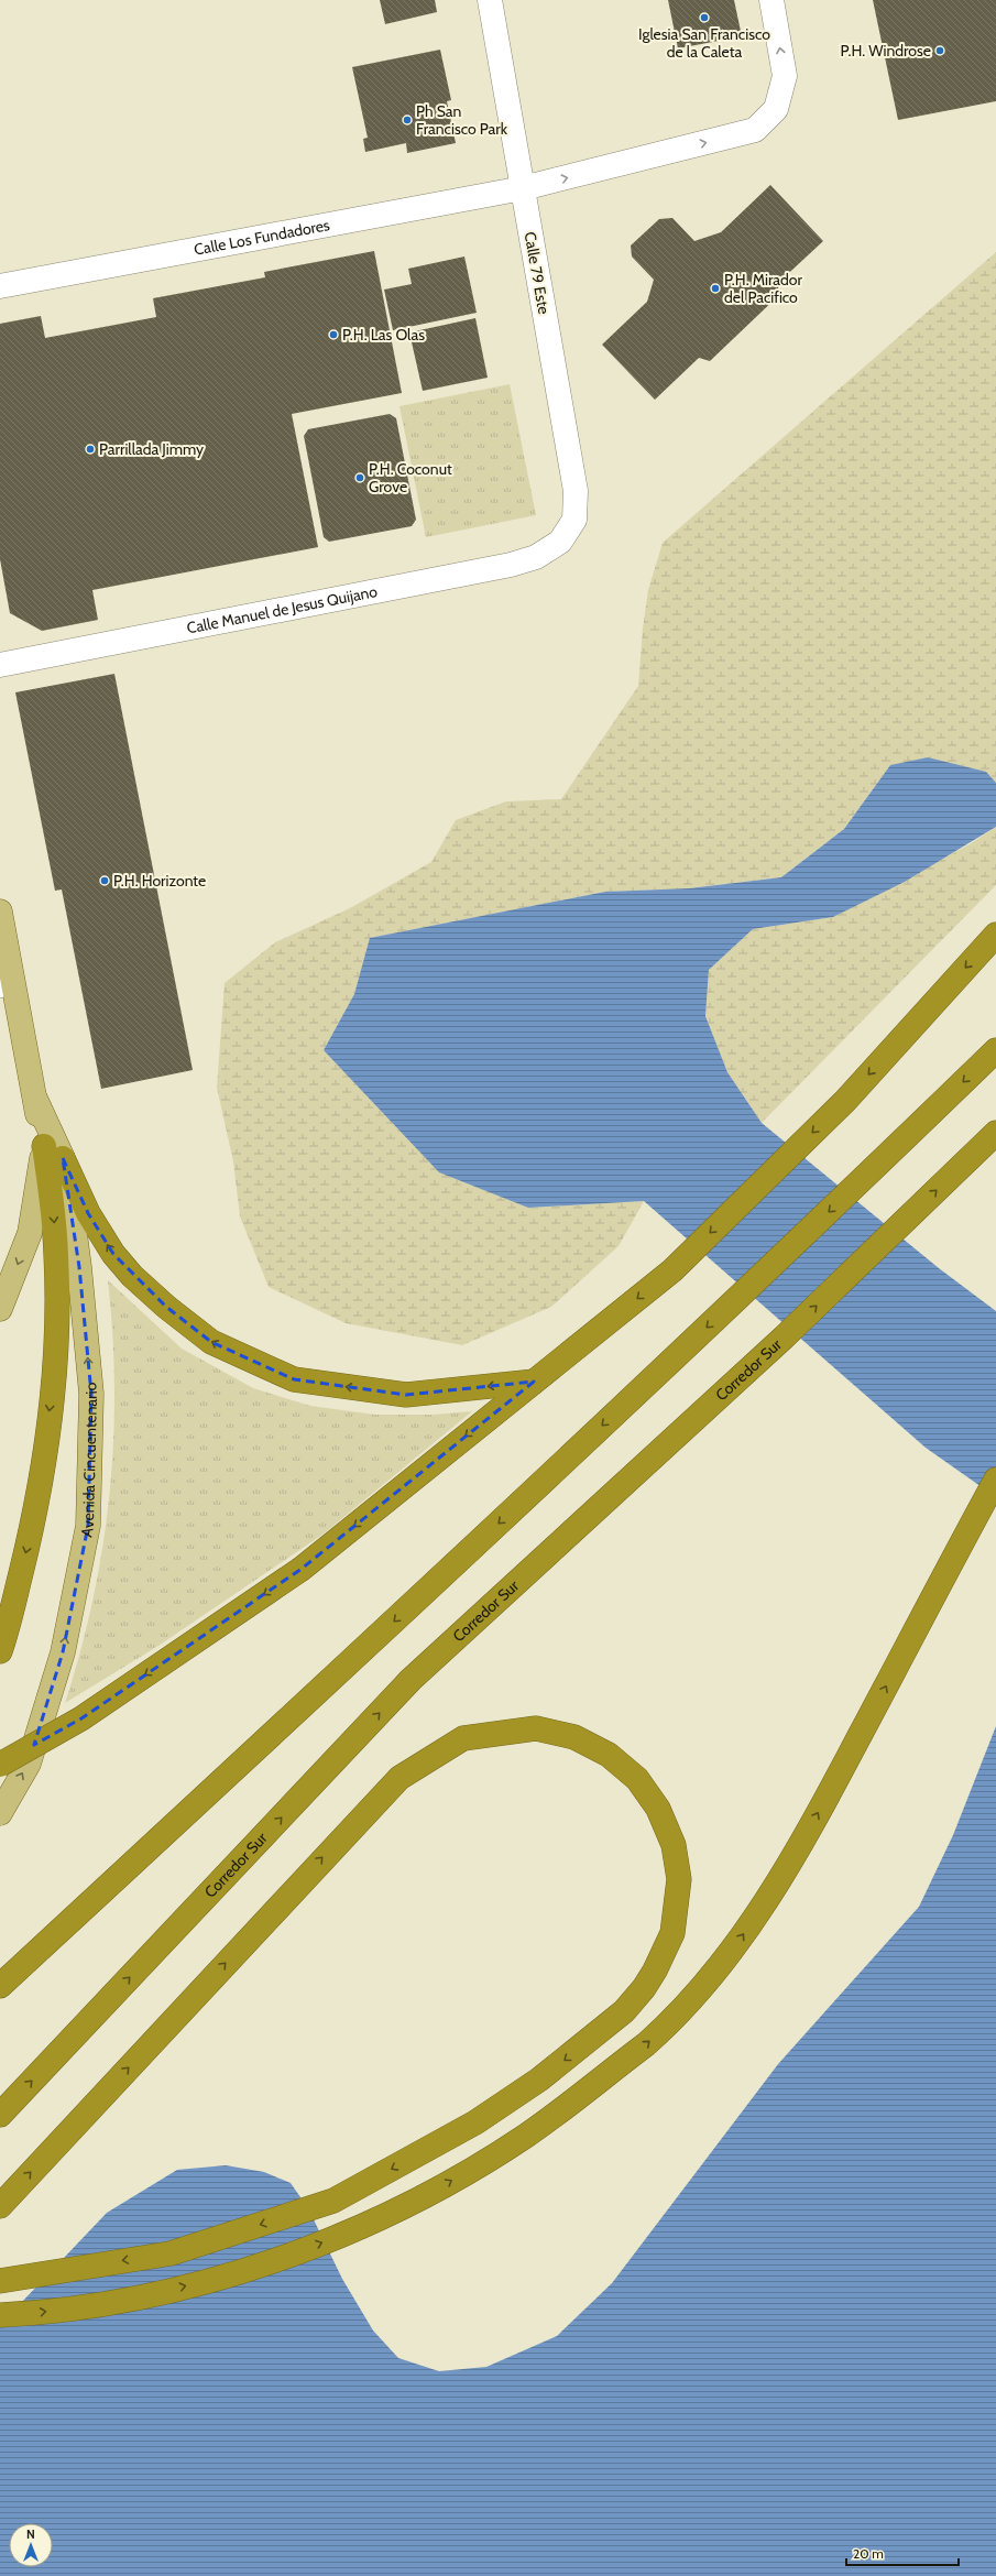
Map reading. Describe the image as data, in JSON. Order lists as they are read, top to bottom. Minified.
{"streets":{"highway":["Corredor Sur"],"main road":["Avenida Cincuentenario"],"street":["Calle Los Fundadores","Calle 79 Este","Calle Manuel de Jesus Quijano"]},"crossings":[["Calle Los Fundadores","Calle 79 Este"],["Calle 79 Este","Calle Manuel de Jesus Quijano"]],"one_way":["Avenida Cincuentenario"],"places":["Iglesia San Francisco de la Caleta","P.H. Windrose","Ph San Francisco Park","P.H. Mirador del Pacifico","P.H. Las Olas","Parrillada Jimmy","P.H. Coconut Grove","P.H. Horizonte"],"scale_bar":"20 m","north":"top"}
